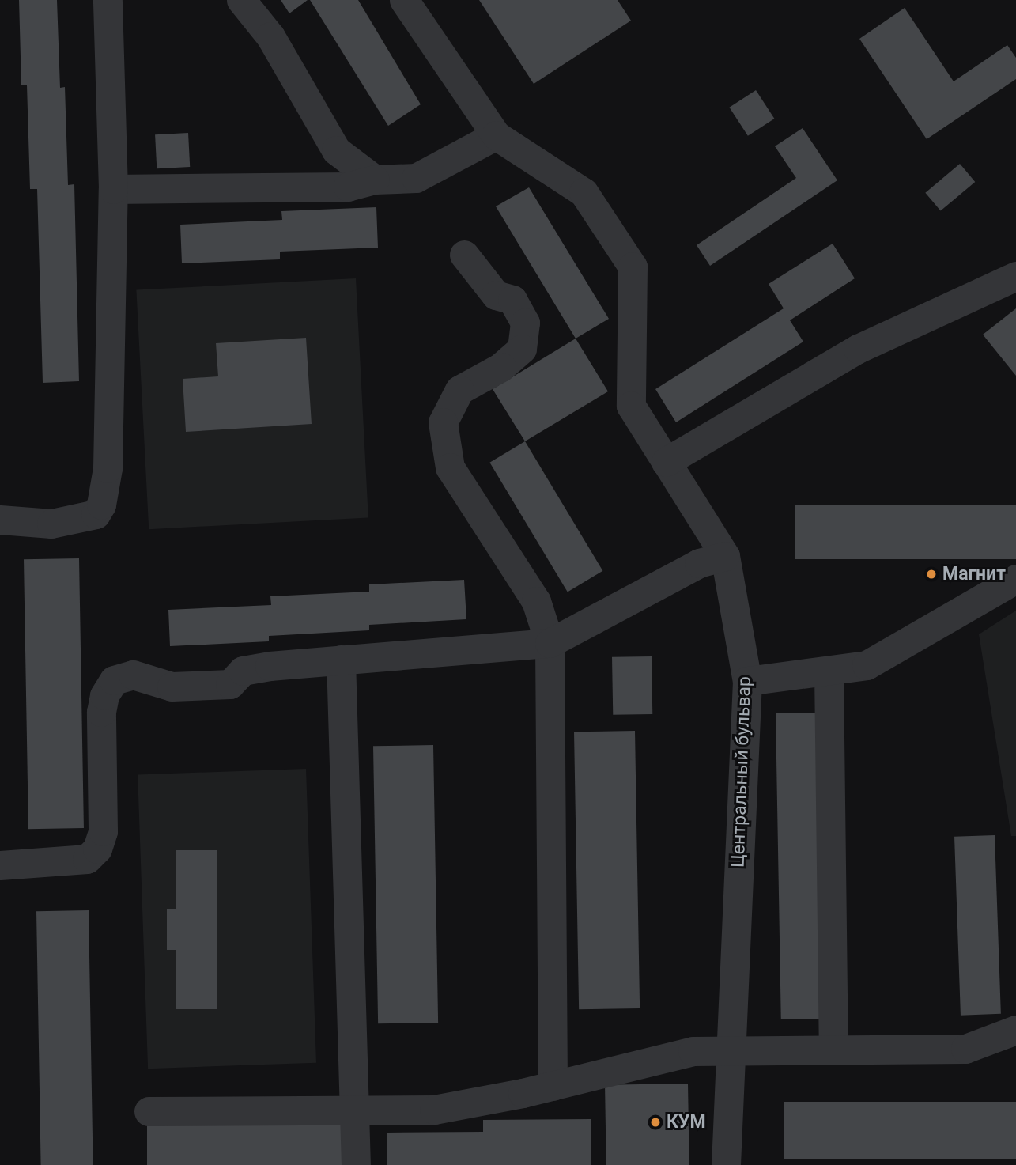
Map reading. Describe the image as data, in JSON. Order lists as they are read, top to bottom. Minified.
{"streets":{"lane":["Центральный бульвар"]},"places":["Магнит","КУМ"]}
